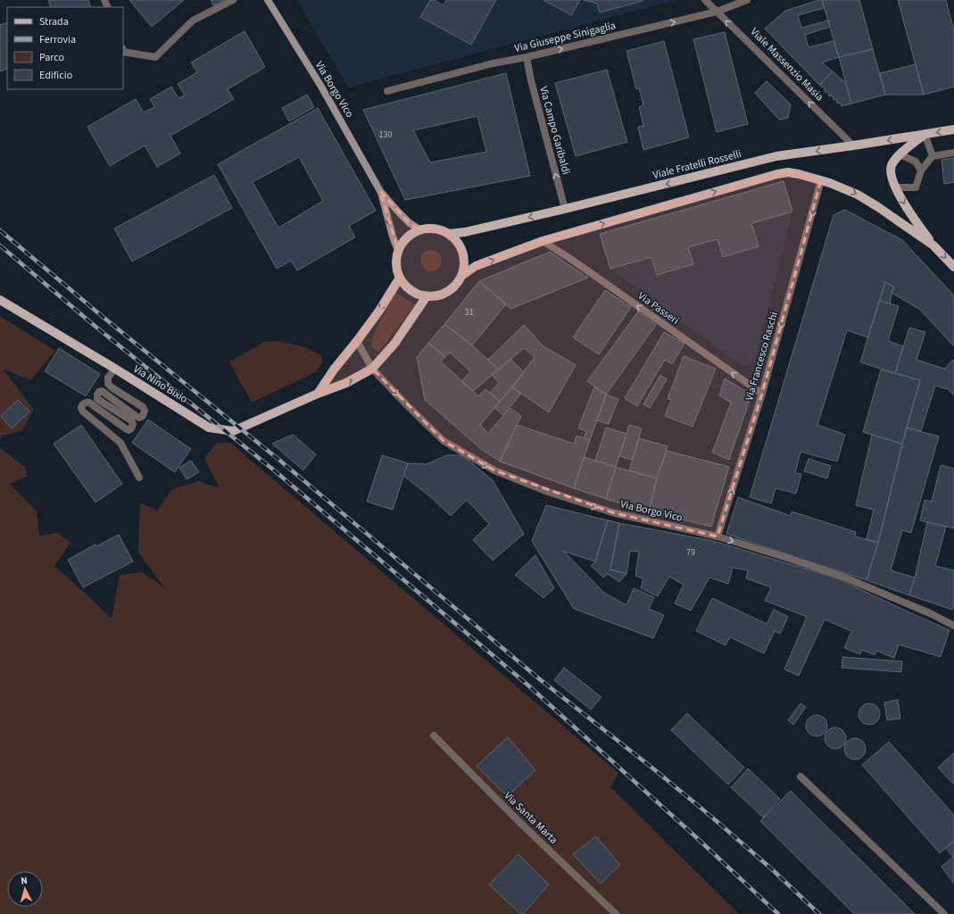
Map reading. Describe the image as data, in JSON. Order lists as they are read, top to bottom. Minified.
{"streets":{"main road":["Via Borgo Vico","Viale Fratelli Rosselli","Via Nino Bixio"],"street":["Via Giuseppe Sinigaglia","Viale Massenzio Masia","Via Campo Garibaldi","Via Passeri","Via Francesco Raschi","Via Santa Marta"]},"crossings":[["Via Giuseppe Sinigaglia","Viale Massenzio Masia"],["Via Giuseppe Sinigaglia","Via Campo Garibaldi"],["Viale Massenzio Masia","Viale Fratelli Rosselli"],["Via Borgo Vico","Viale Fratelli Rosselli"],["Via Borgo Vico","Via Francesco Raschi"],["Via Borgo Vico","Via Nino Bixio"],["Via Campo Garibaldi","Viale Fratelli Rosselli"],["Viale Fratelli Rosselli","Via Nino Bixio"],["Via Passeri","Via Francesco Raschi"]],"one_way":["Via Giuseppe Sinigaglia","Viale Massenzio Masia","Via Borgo Vico","Via Campo Garibaldi","Via Passeri"],"house_numbers":["130","31","79"],"legend":["Strada","Ferrovia","Parco","Edificio"],"north":"top"}
